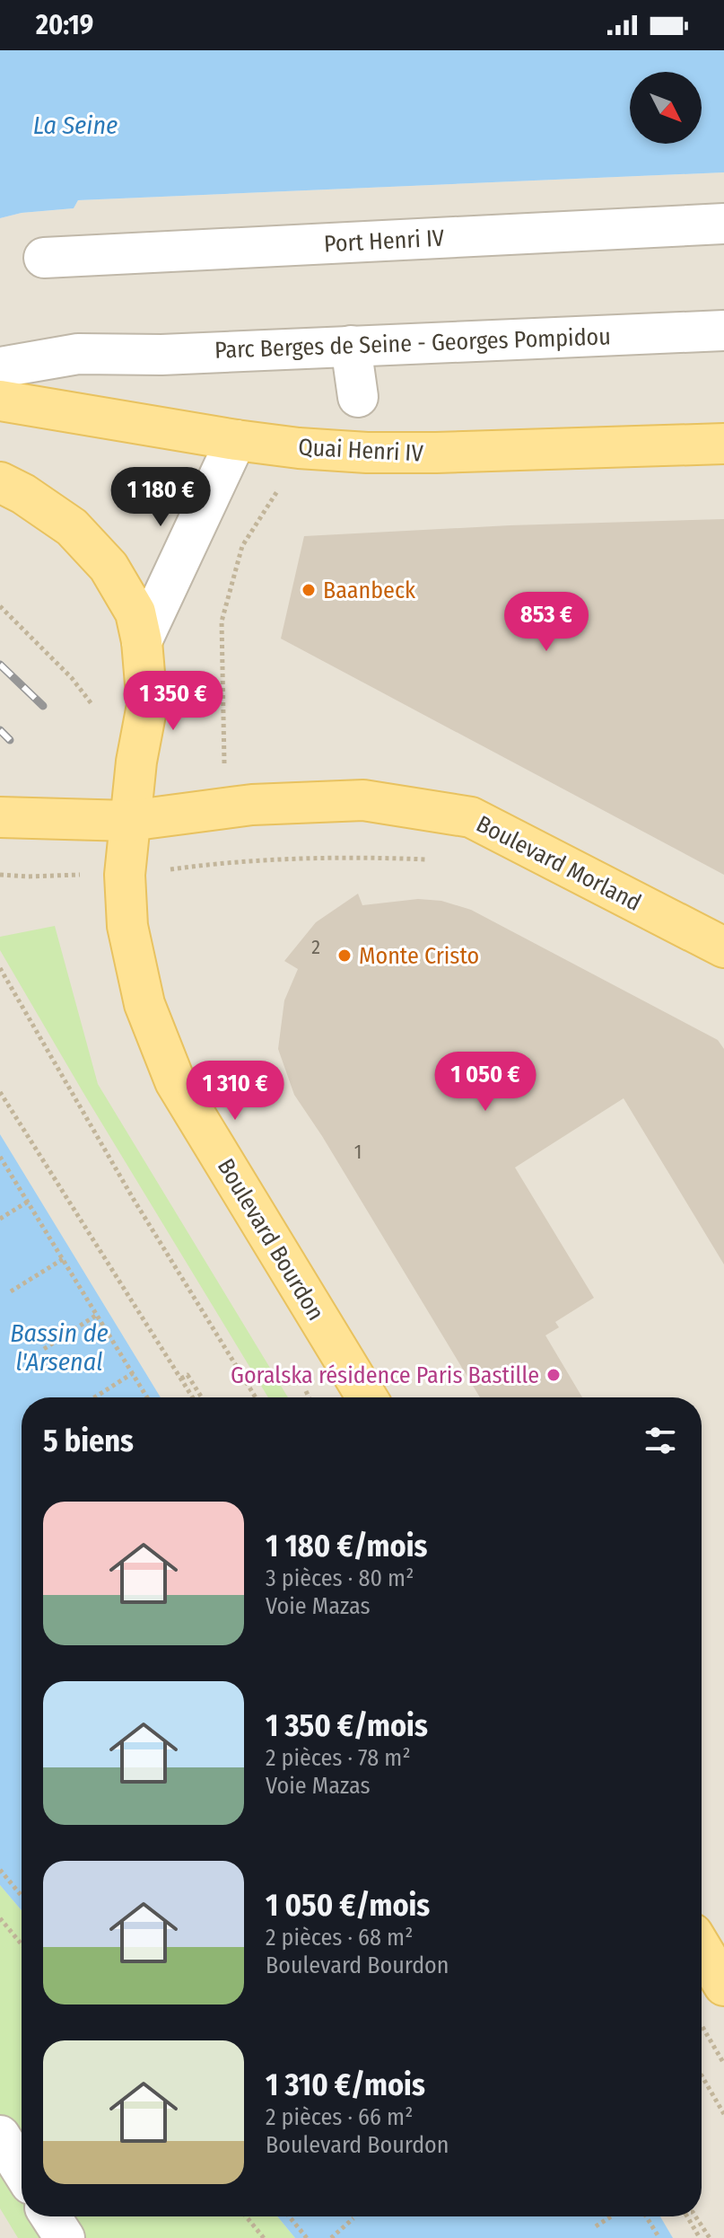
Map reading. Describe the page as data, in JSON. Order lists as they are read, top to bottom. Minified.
{"streets":{"main road":["Quai Henri IV","Boulevard Morland","Boulevard Bourdon"],"street":["Port Henri IV","Parc Berges de Seine - Georges Pompidou"]},"crossings":[["Boulevard Morland","Boulevard Bourdon"]],"water":["La Seine","Bassin de l'Arsenal"],"places":["Baanbeck","Monte Cristo","Goralska résidence Paris Bastille"],"house_numbers":["2","1"],"north":"bottom right","page":{"status":"20:19","price":["1 180 €","853 €","1 350 €","1 050 €","1 310 €"],"heading":"5 biens","list":[{"name":"1 180 €/mois","note":"3 pièces · 80 m² · Voie Mazas"},{"name":"1 350 €/mois","note":"2 pièces · 78 m² · Voie Mazas"},{"name":"1 050 €/mois","note":"2 pièces · 68 m² · Boulevard Bourdon"},{"name":"1 310 €/mois","note":"2 pièces · 66 m² · Boulevard Bourdon"}]}}
